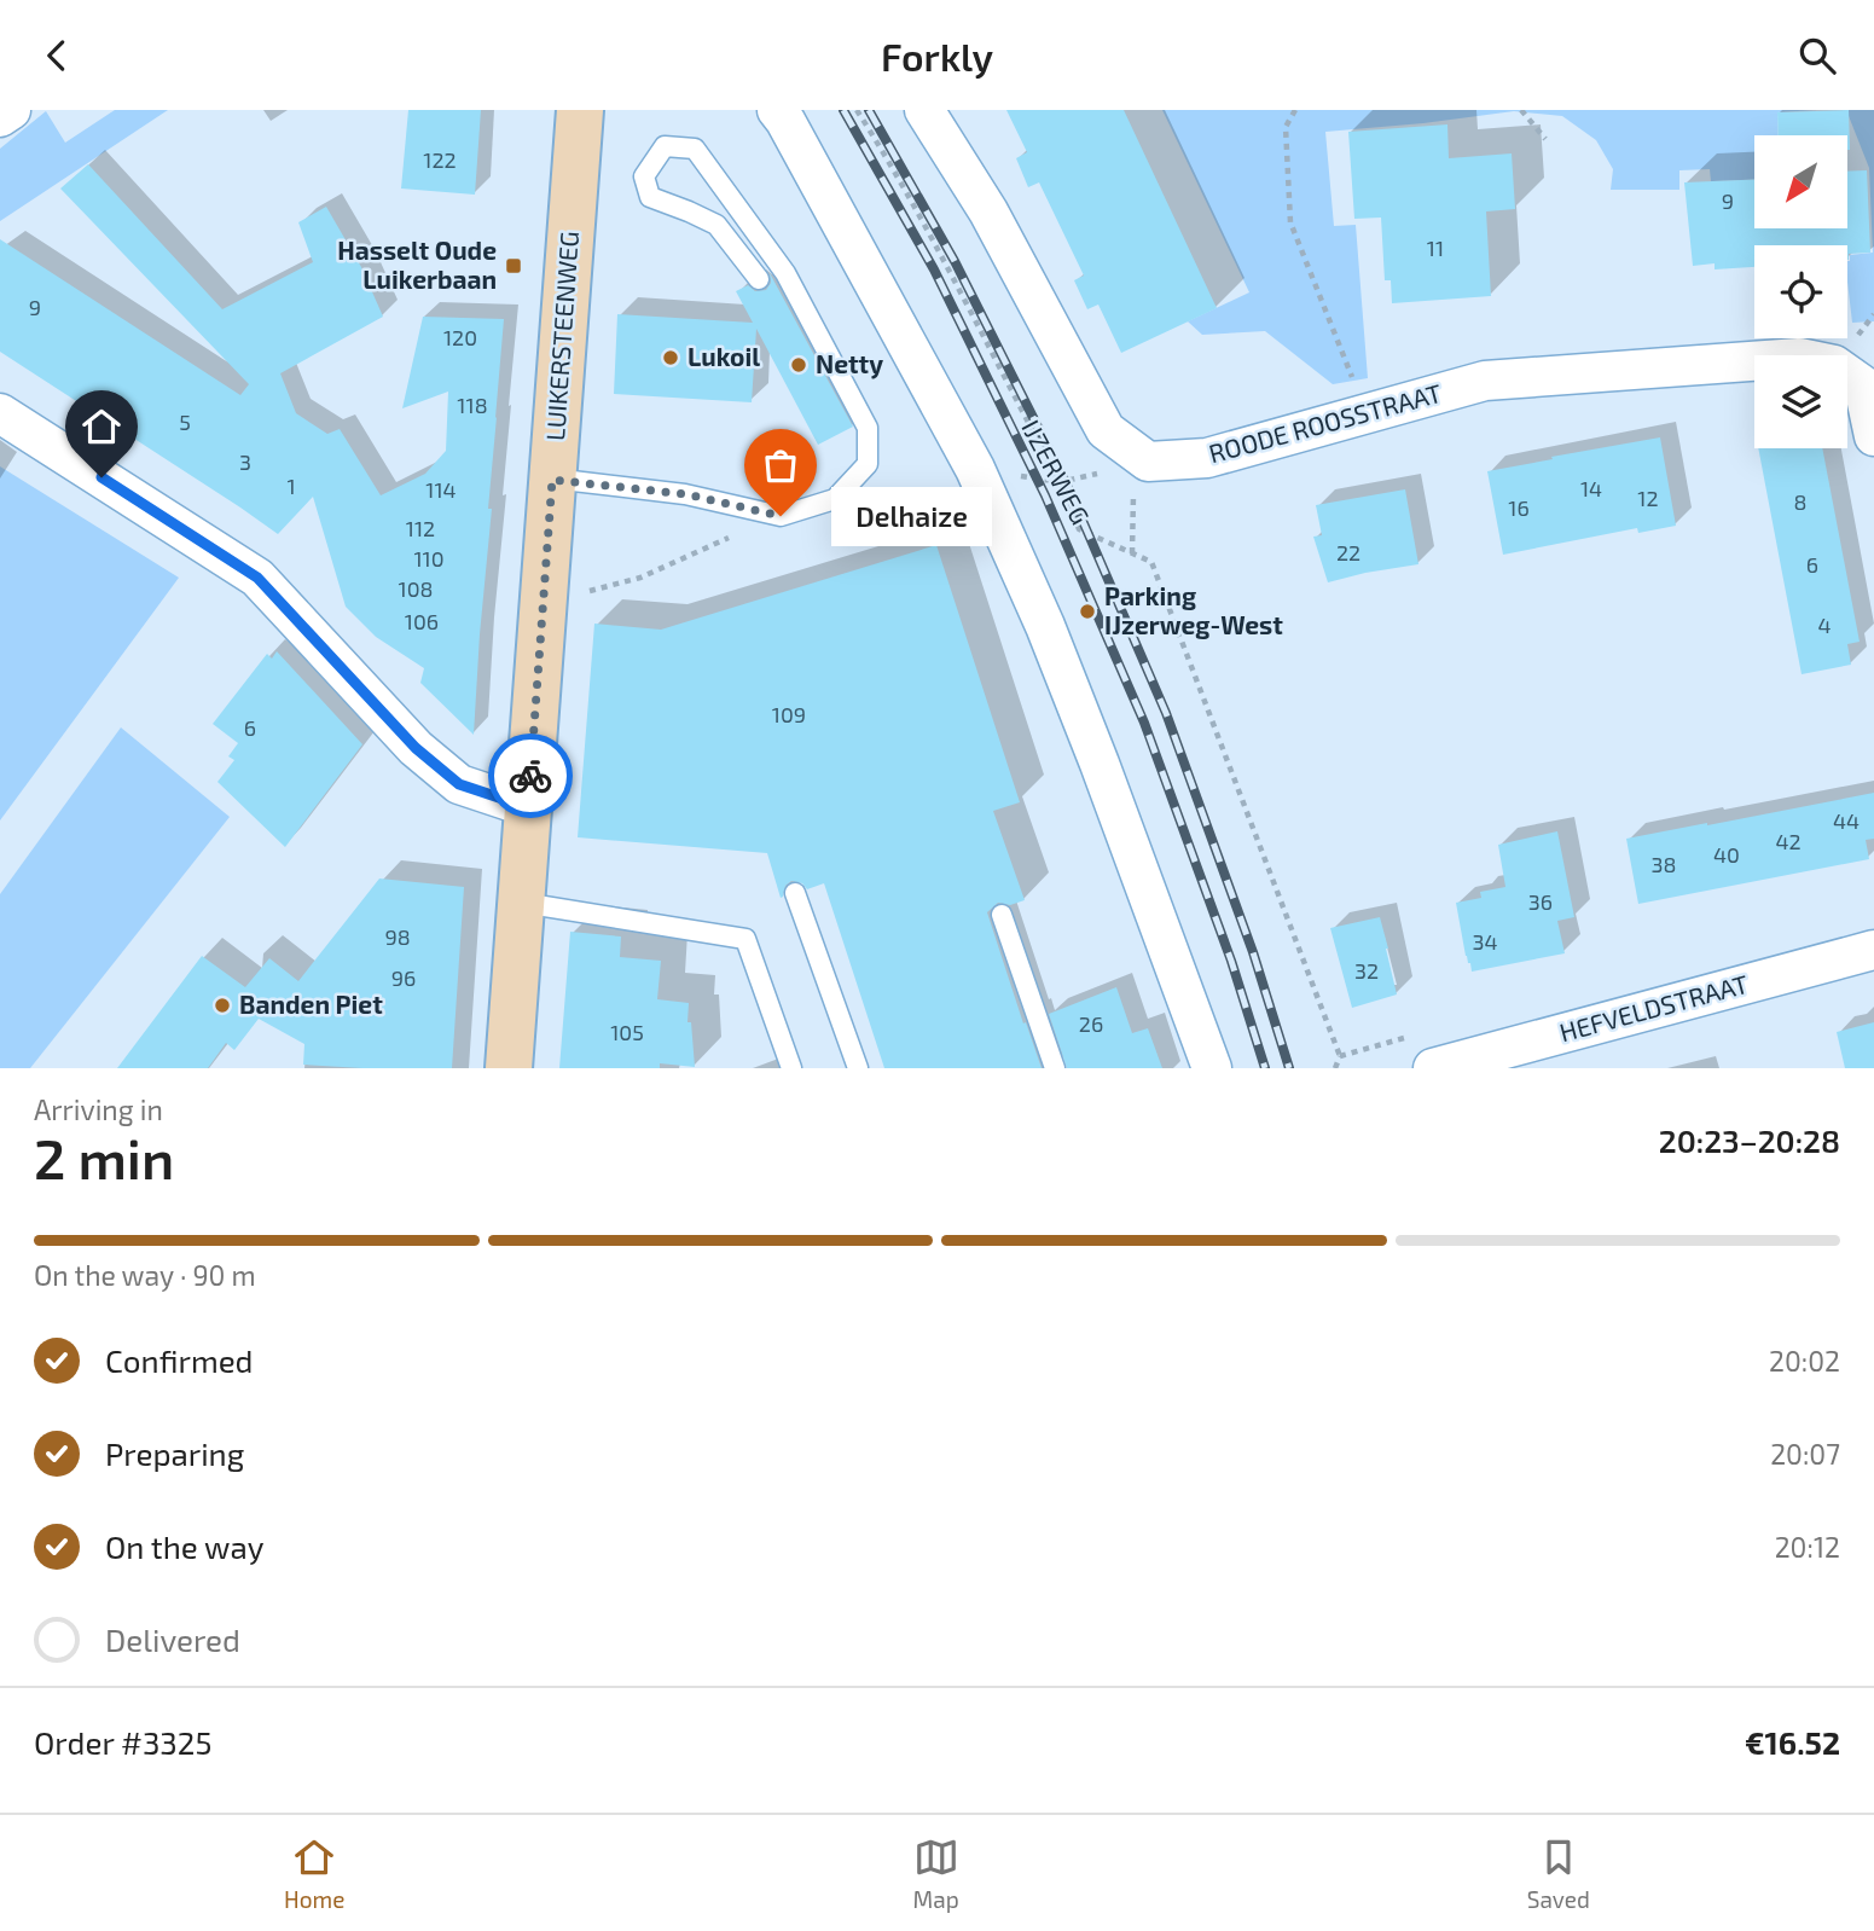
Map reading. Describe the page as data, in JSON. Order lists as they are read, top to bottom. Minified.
{"streets":{"main road":["LUIKERSTEENWEG"],"street":["ROODE ROOSSTRAAT","HEFVELDSTRAAT"],"path":["IJZERWEG"]},"places":{"transit":["Hasselt Oude Luikerbaan"],"other":["Lukoil","Netty","Delhaize","Parking IJzerweg-West","Banden Piet"]},"house_numbers":["122","9","11","9","120","118","5","3","1","14","114","12","8","16","112","22","110","6","108","106","4","109","6","44","42","40","38","36","98","34","32","96","26","105"],"north":"bottom left","page":{"header":"Forkly","bubble":"Delhaize","heading":["2 min","Arriving in","20:23–20:28"],"panel":["Order #3325","€16.52"],"bar":"On the way · 90 m","list":[["Confirmed","20:02"],["Preparing","20:07"],["On the way","20:12"],"Delivered"],"tabs":["Home","Map","Saved"]}}
